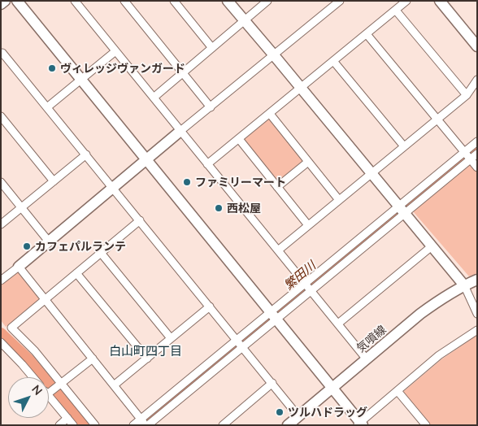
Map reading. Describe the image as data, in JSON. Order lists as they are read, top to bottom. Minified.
{"streets":{"street":["気噴線"]},"districts":["白山町四丁目"],"water":["繁田川"],"places":["ヴィレッジヴァンガード","ファミリーマート","西松屋","カフェパルランテ","ツルハドラッグ"],"north":"top right"}
